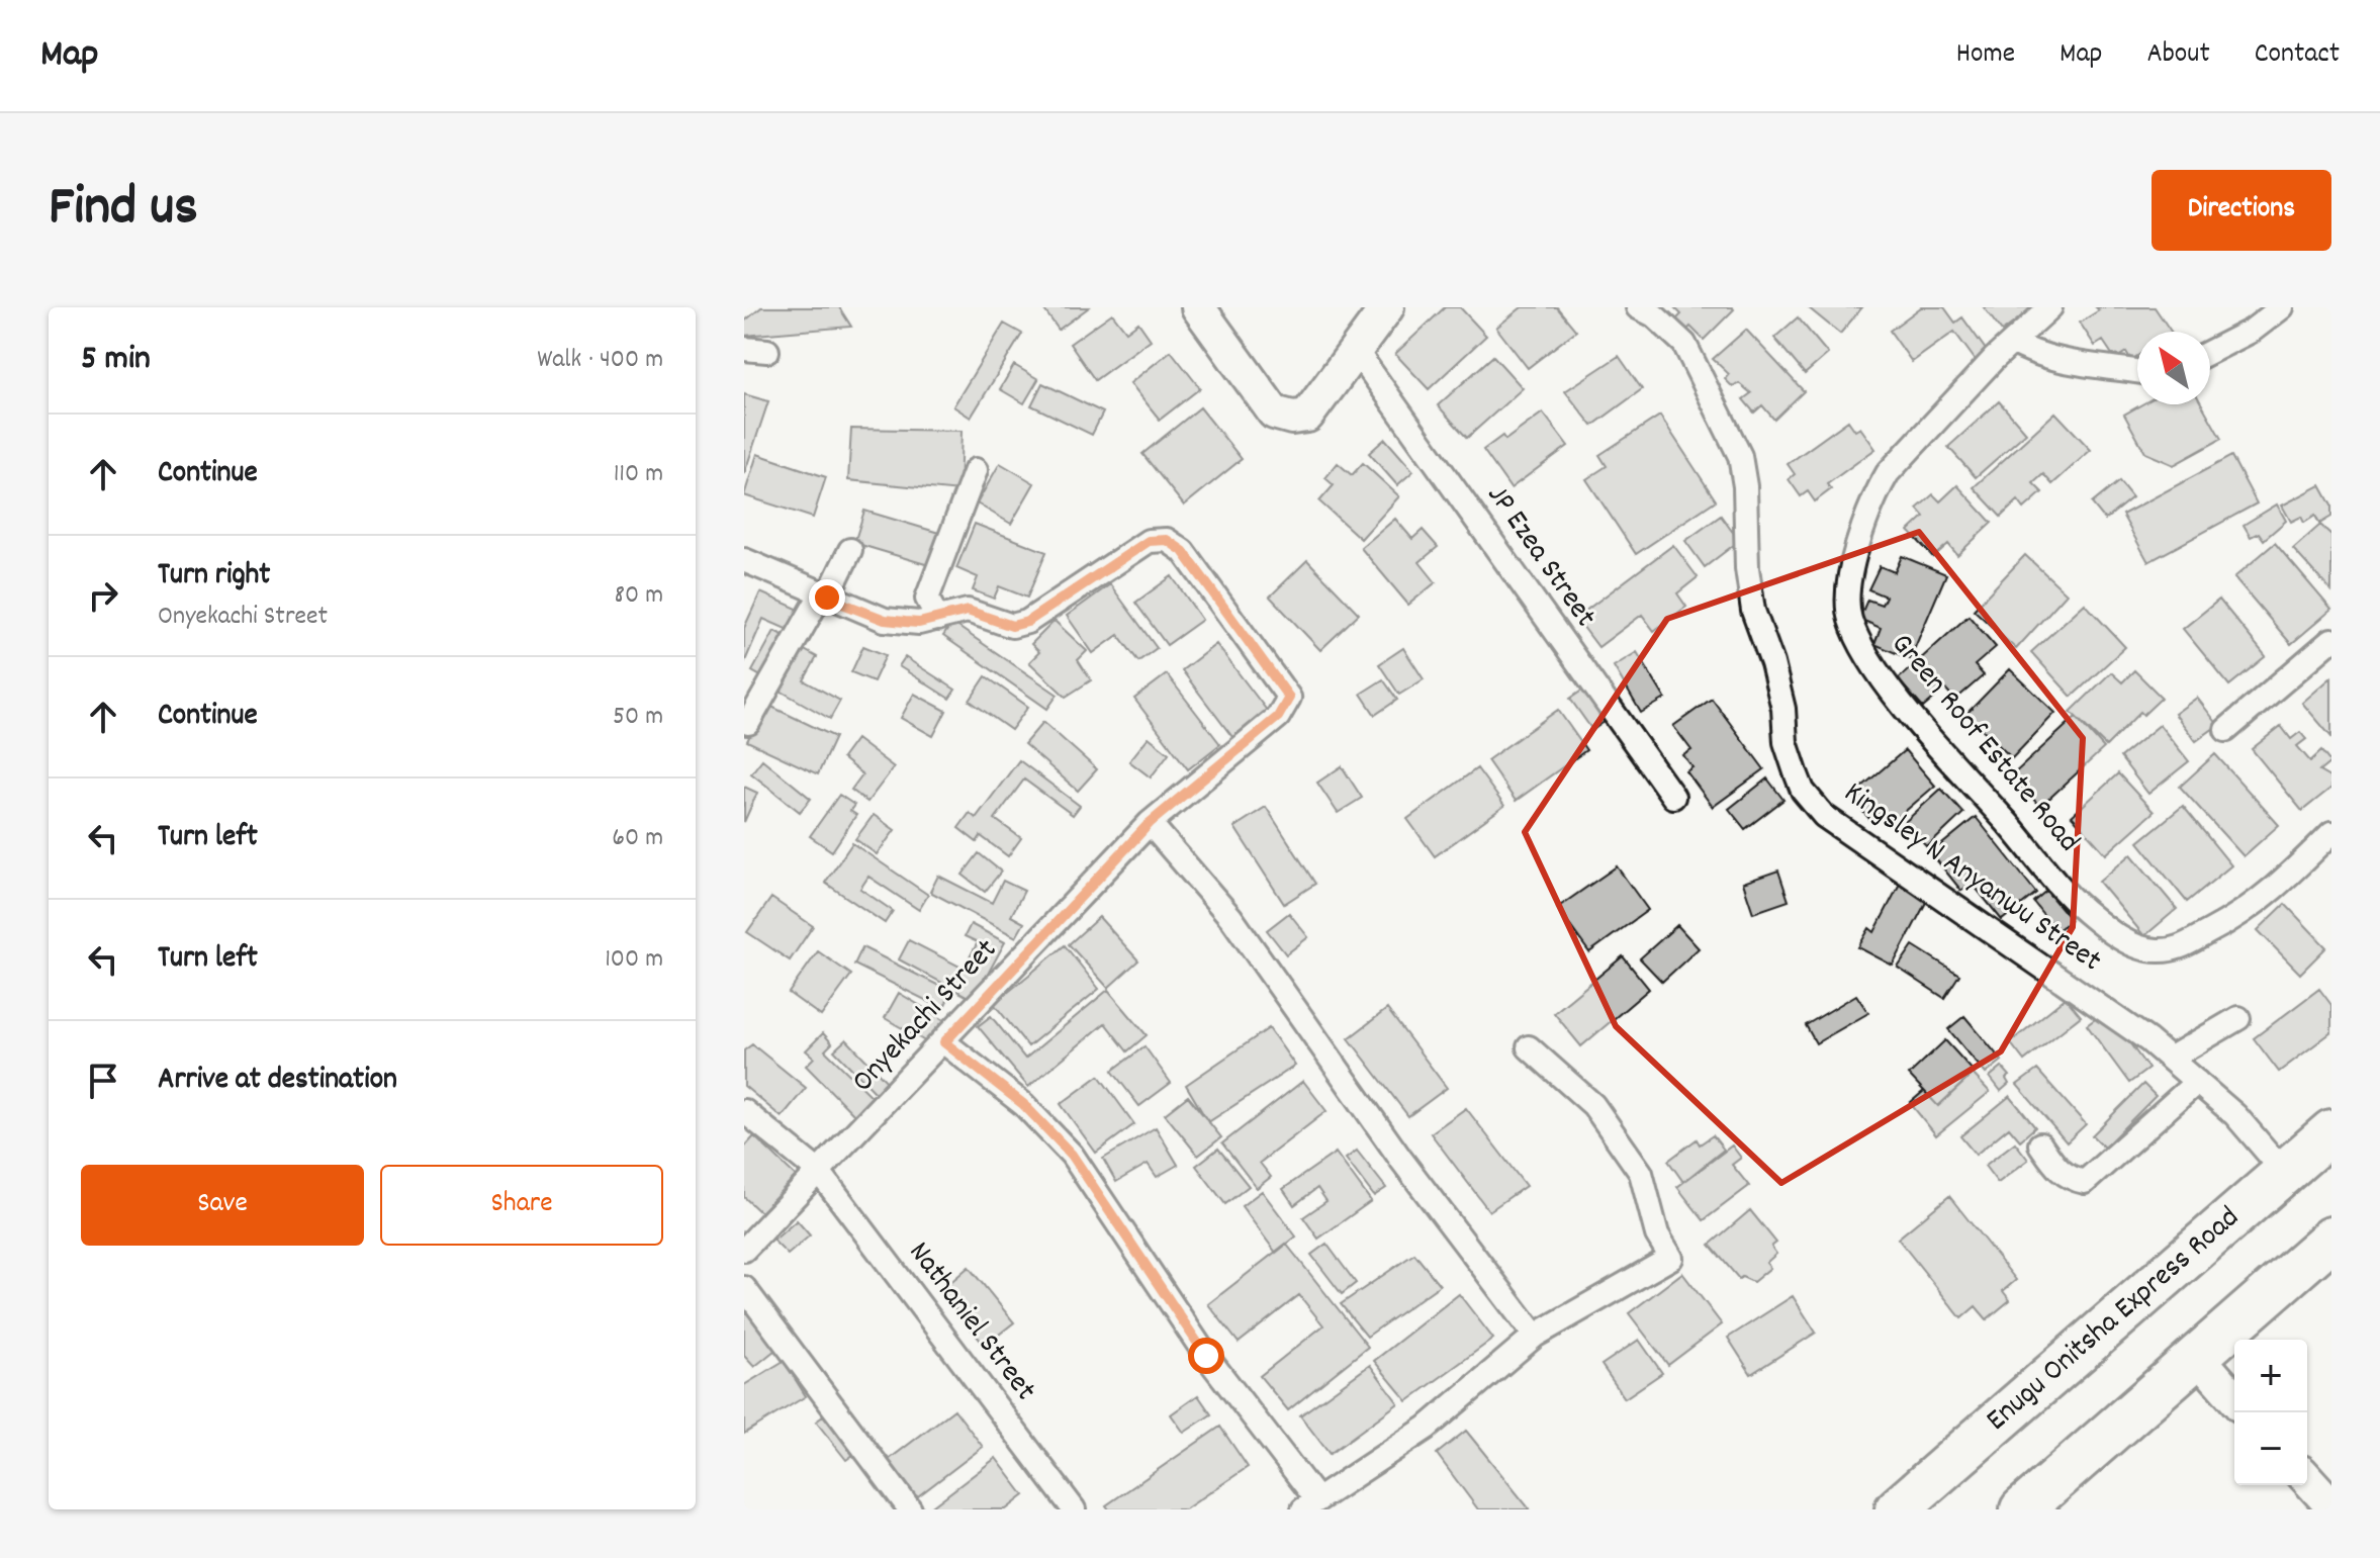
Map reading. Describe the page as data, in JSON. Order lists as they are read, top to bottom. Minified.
{"streets":{"highway":["Enugu Onitsha Express Road"],"street":["JP Ezea Street","Green Roof Estate Road","Kingsley N Anyanwu Street","Onyekachi Street","Nathaniel Street"]},"crossings":[["Kingsley N Anyanwu Street","Enugu Onitsha Express Road"],["Onyekachi Street","Nathaniel Street"]],"north":"top left","page":{"header":"Map","nav":["Home","Map","About","Contact"],"title":"Find us","buttons":["Directions",["Save","Share"]],"heading":["5 min","Walk · 400 m"],"list":[["Continue","110 m"],["Turn right","Onyekachi Street","80 m"],["Continue","50 m"],["Turn left","60 m"],["Turn left","100 m"],"Arrive at destination"],"map_buttons":["+","−"]}}
